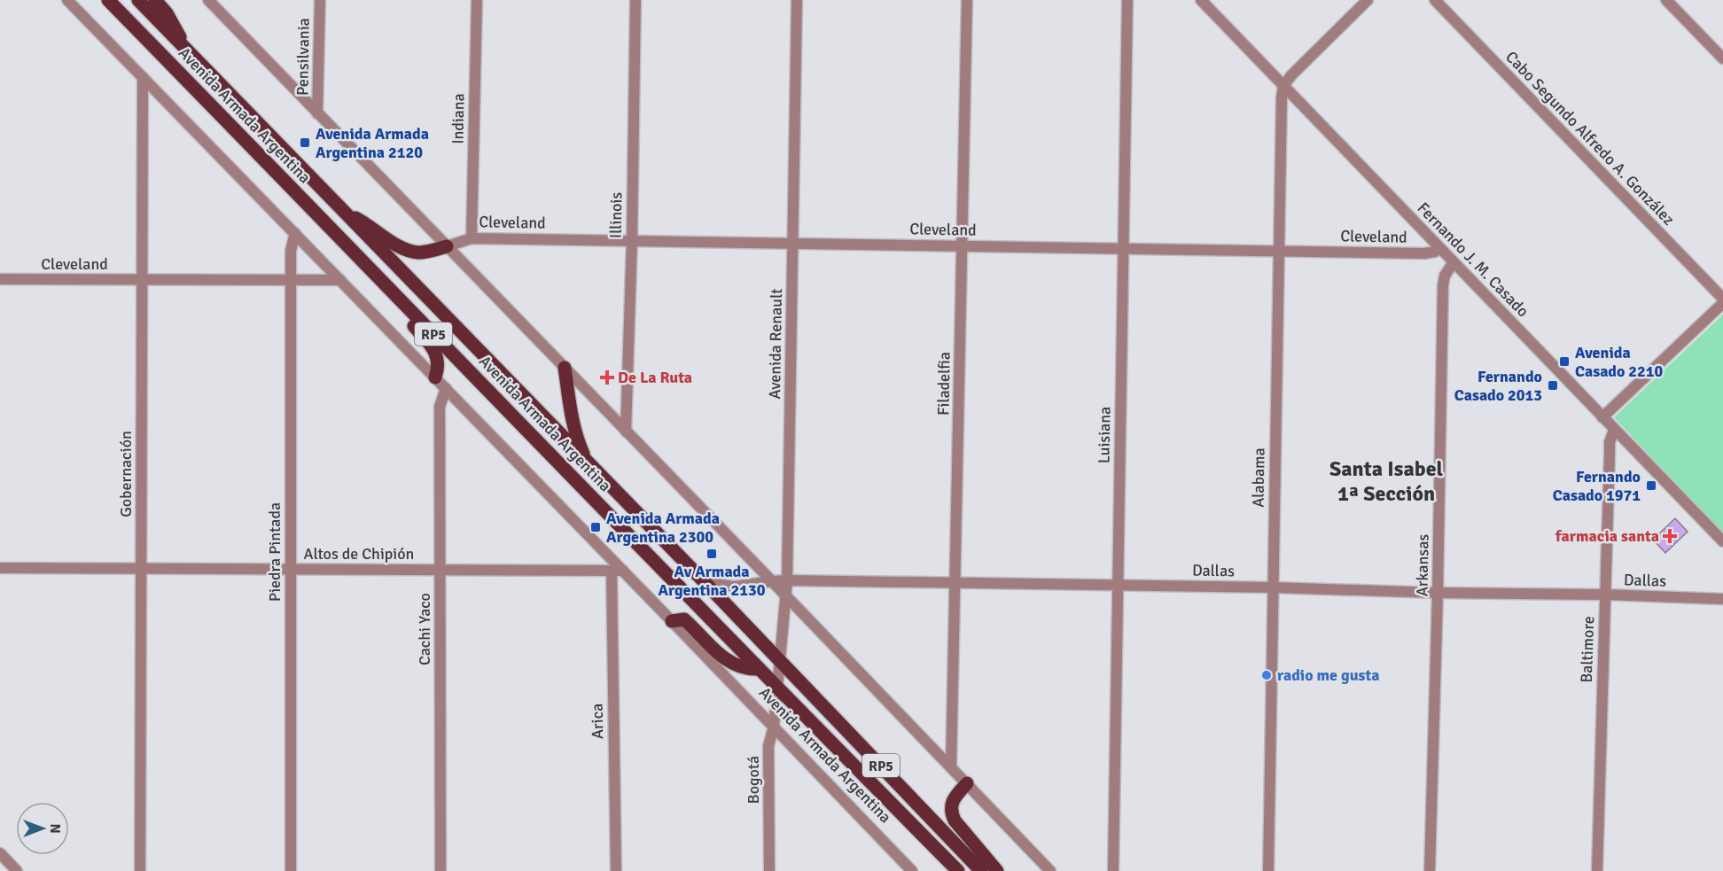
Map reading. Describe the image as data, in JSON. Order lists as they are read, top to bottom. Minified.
{"streets":{"main road":["Avenida Armada Argentina","RP5"],"street":["Pensilvania","Indiana","Cabo Segundo Alfredo A. González","Illinois","Cleveland","Fernando J. M. Casado","Avenida Renault","Filadelfia","Luisiana","Gobernación","Alabama","Piedra Pintada","Altos de Chipión","Arkansas","Dallas","Cachi Yaco","Baltimore","Arica","Bogotá"]},"crossings":[["Avenida Armada Argentina","Cleveland"],["Avenida Armada Argentina","Avenida Renault"],["Avenida Armada Argentina","Gobernación"],["Avenida Armada Argentina","Piedra Pintada"],["Avenida Armada Argentina","Altos de Chipión"],["Avenida Armada Argentina","Dallas"],["Avenida Armada Argentina","Cachi Yaco"],["Avenida Armada Argentina","Arica"],["Avenida Armada Argentina","Bogotá"],["Indiana","Cleveland"],["Illinois","Cleveland"],["Cleveland","Fernando J. M. Casado"],["Cleveland","Avenida Renault"],["Cleveland","Filadelfia"],["Cleveland","Luisiana"],["Cleveland","Gobernación"],["Cleveland","Alabama"],["Cleveland","Piedra Pintada"],["Fernando J. M. Casado","Alabama"],["Fernando J. M. Casado","Arkansas"],["Fernando J. M. Casado","Baltimore"],["Avenida Renault","Dallas"],["Avenida Renault","Bogotá"],["Filadelfia","Dallas"],["Luisiana","Dallas"],["Gobernación","Altos de Chipión"],["Alabama","Dallas"],["Piedra Pintada","Altos de Chipión"],["Altos de Chipión","Cachi Yaco"],["Altos de Chipión","Arica"],["Arkansas","Dallas"],["Dallas","Baltimore"]],"districts":["Santa Isabel 1ª Sección"],"places":{"transit":["Avenida Armada Argentina 2120","Avenida Casado 2210","Fernando Casado 2013","Fernando Casado 1971","Avenida Armada Argentina 2300","Av Armada Argentina 2130"],"health":["De La Ruta","farmacia santa"],"other":["radio me gusta"]},"north":"right"}
